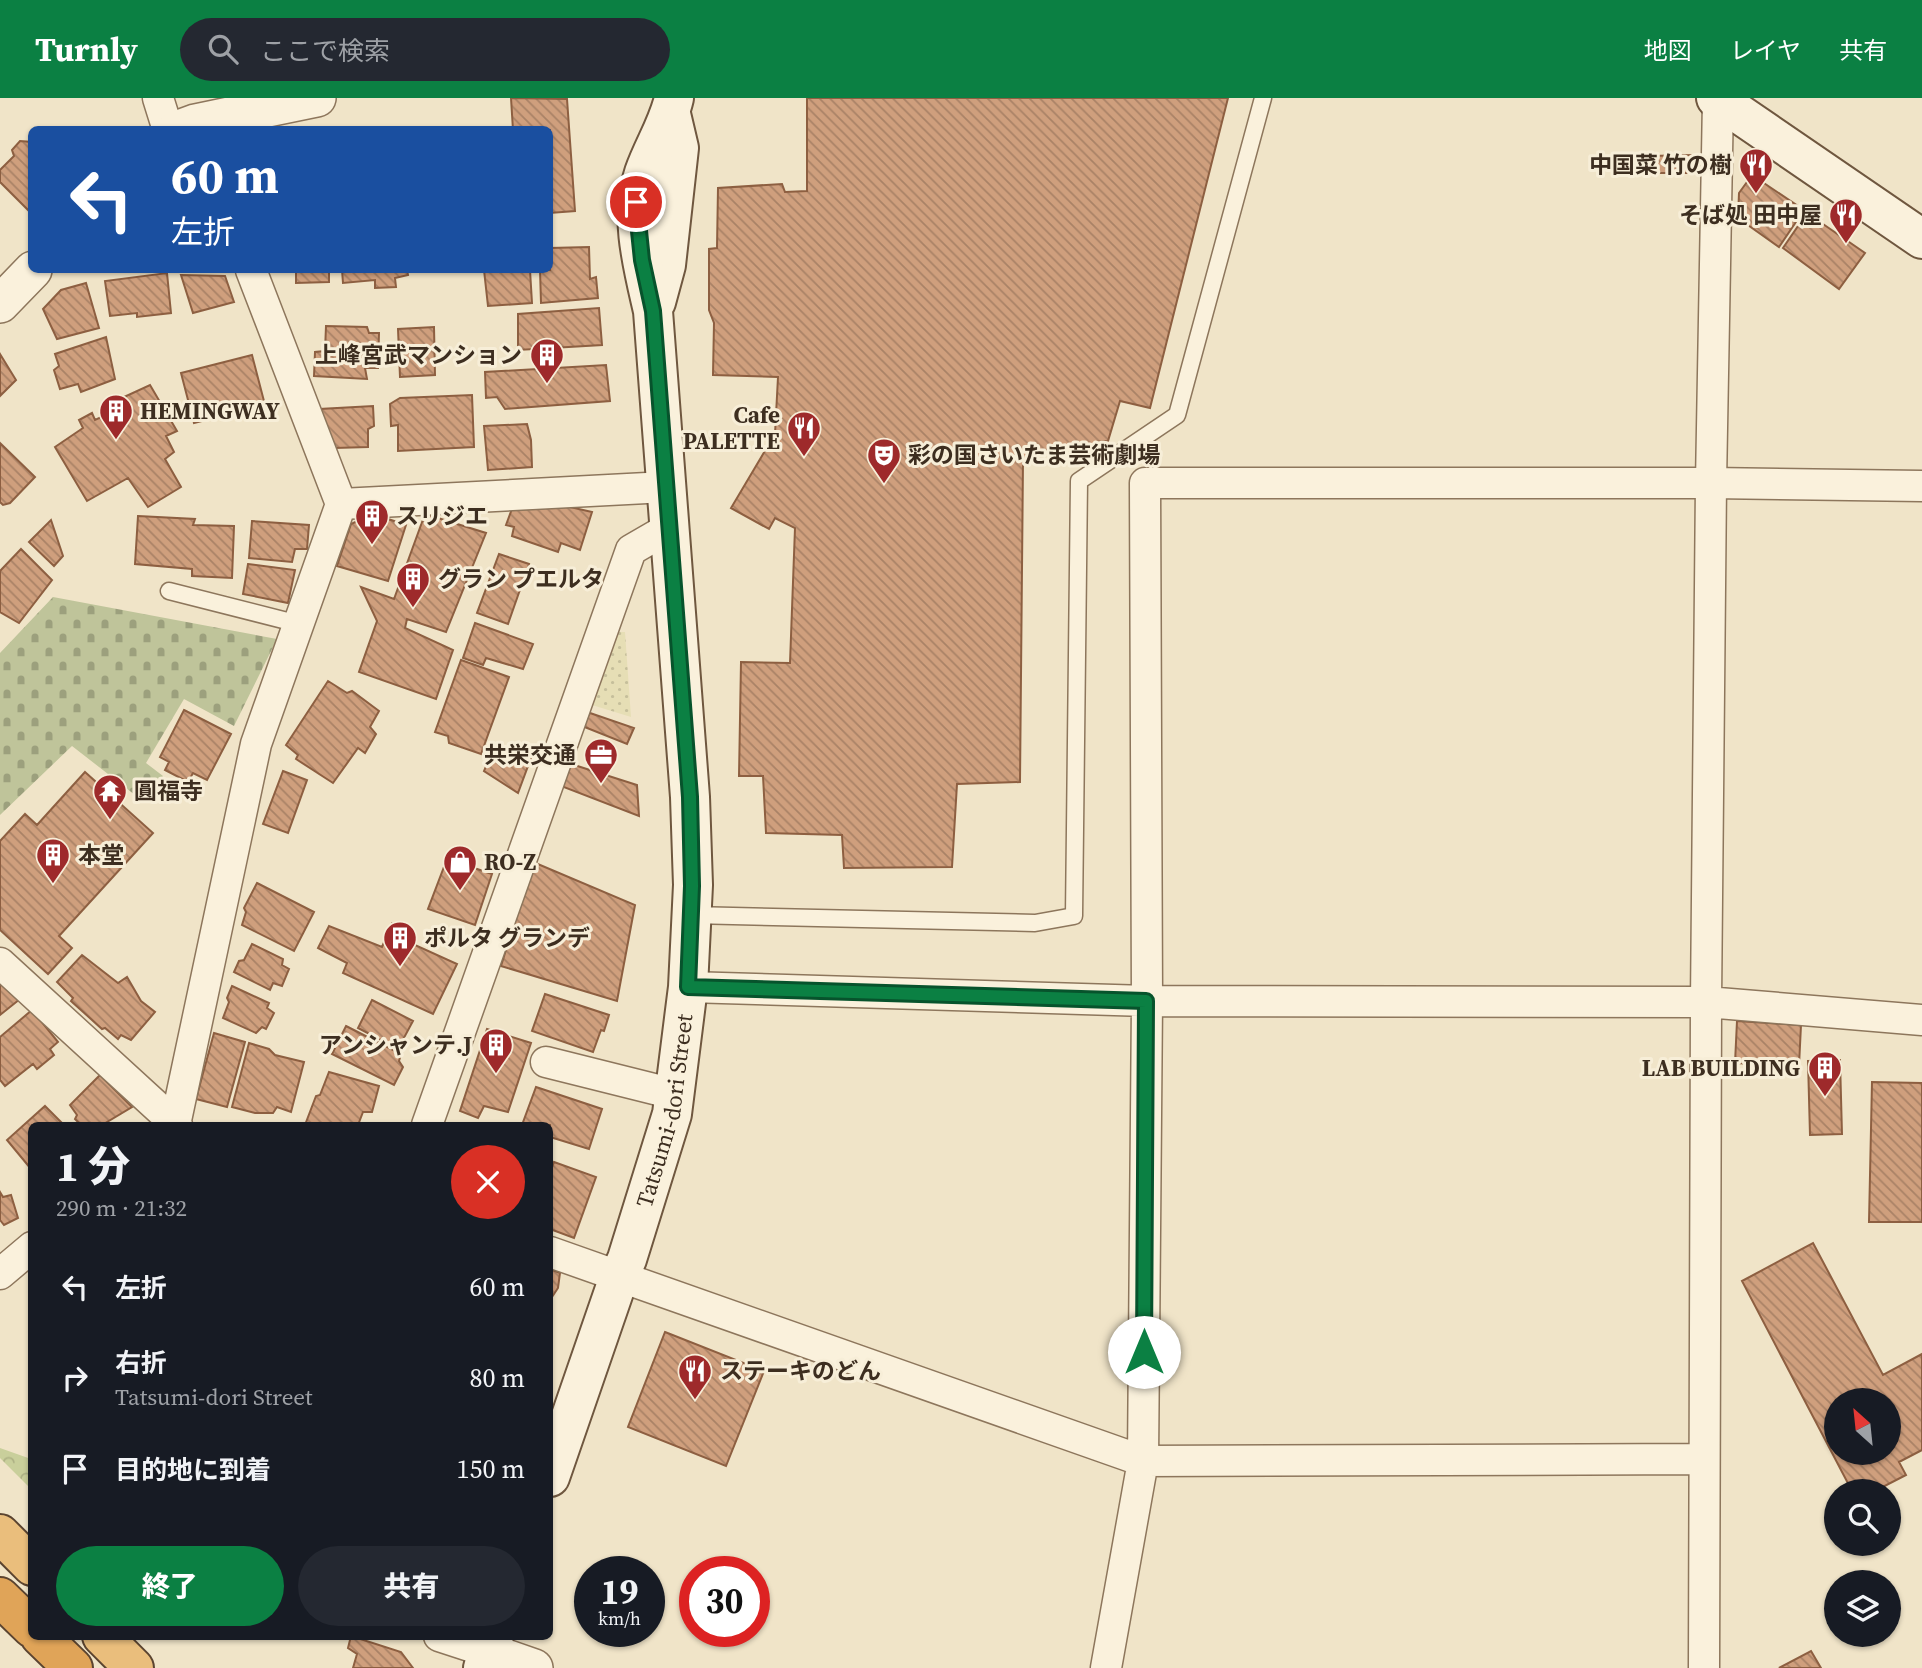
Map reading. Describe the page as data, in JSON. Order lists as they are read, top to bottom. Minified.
{"streets":{"main road":["Tatsumi-dori Street"]},"places":{"restaurant":["中国菜 竹の樹","そば処 田中屋","Cafe PALETTE","ステーキのどん"],"building":["上峰宮武マンション","HEMINGWAY","スリジエ","グラン プエルタ","本堂","ポルタ グランデ","アンシャンテ.J","LAB BUILDING"],"theatre":["彩の国さいたま芸術劇場"],"office":["共栄交通"],"temple":["圓福寺"],"shop":["RO-Z"]},"north":"top left","page":{"header":"Turnly","search":"ここで検索","nav":["地図","レイヤ","共有"],"turn":["60 m","左折"],"heading":["1 分","290 m · 21:32"],"list":[{"name":"左折","value":"60 m"},{"name":"右折","note":"Tatsumi-dori Street","value":"80 m"},{"name":"目的地に到着","value":"150 m"}],"buttons":["終了","共有"],"speed":"19 km/h","limit":"30"}}
